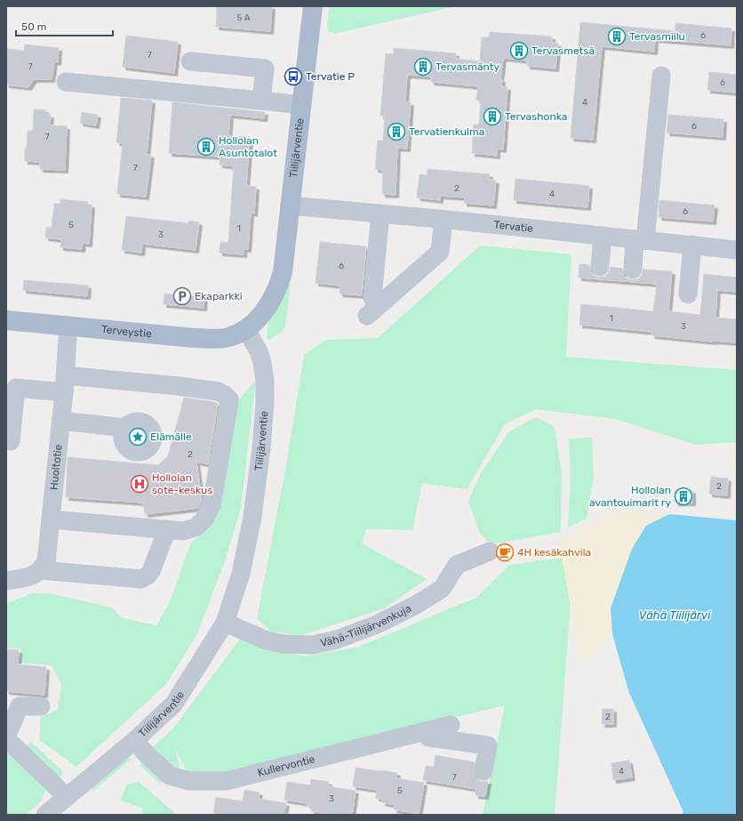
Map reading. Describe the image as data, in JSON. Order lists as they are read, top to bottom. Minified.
{"streets":{"main road":["Tiilijärventie","Terveystie"],"street":["Tervatie","Huoltotie","Vähä-Tiilijärvenkuja","Kullervontie"]},"crossings":[["Tiilijärventie","Tervatie"],["Tiilijärventie","Terveystie"],["Tiilijärventie","Vähä-Tiilijärvenkuja"],["Tiilijärventie","Kullervontie"],["Terveystie","Huoltotie"]],"water":["Vähä Tiilijärvi"],"places":{"building":["Tervasmiilu","Tervasmetsä","Tervasmänty","Tervashonka","Tervatienkulma","Hollolan Asuntotalot","Hollolan avantouimarit ry"],"bus stop":["Tervatie P"],"parking":["Ekaparkki"],"place":["Elämälle"],"hospital":["Hollolan sote-keskus"],"cafe":["4H kesäkahvila"]},"house_numbers":["5 A","6","7","7","6","4","6","7","7","2","4","6","5","1","3","6","1","3","2","2","2","4","7","5","3"],"scale_bar":"50 m"}
